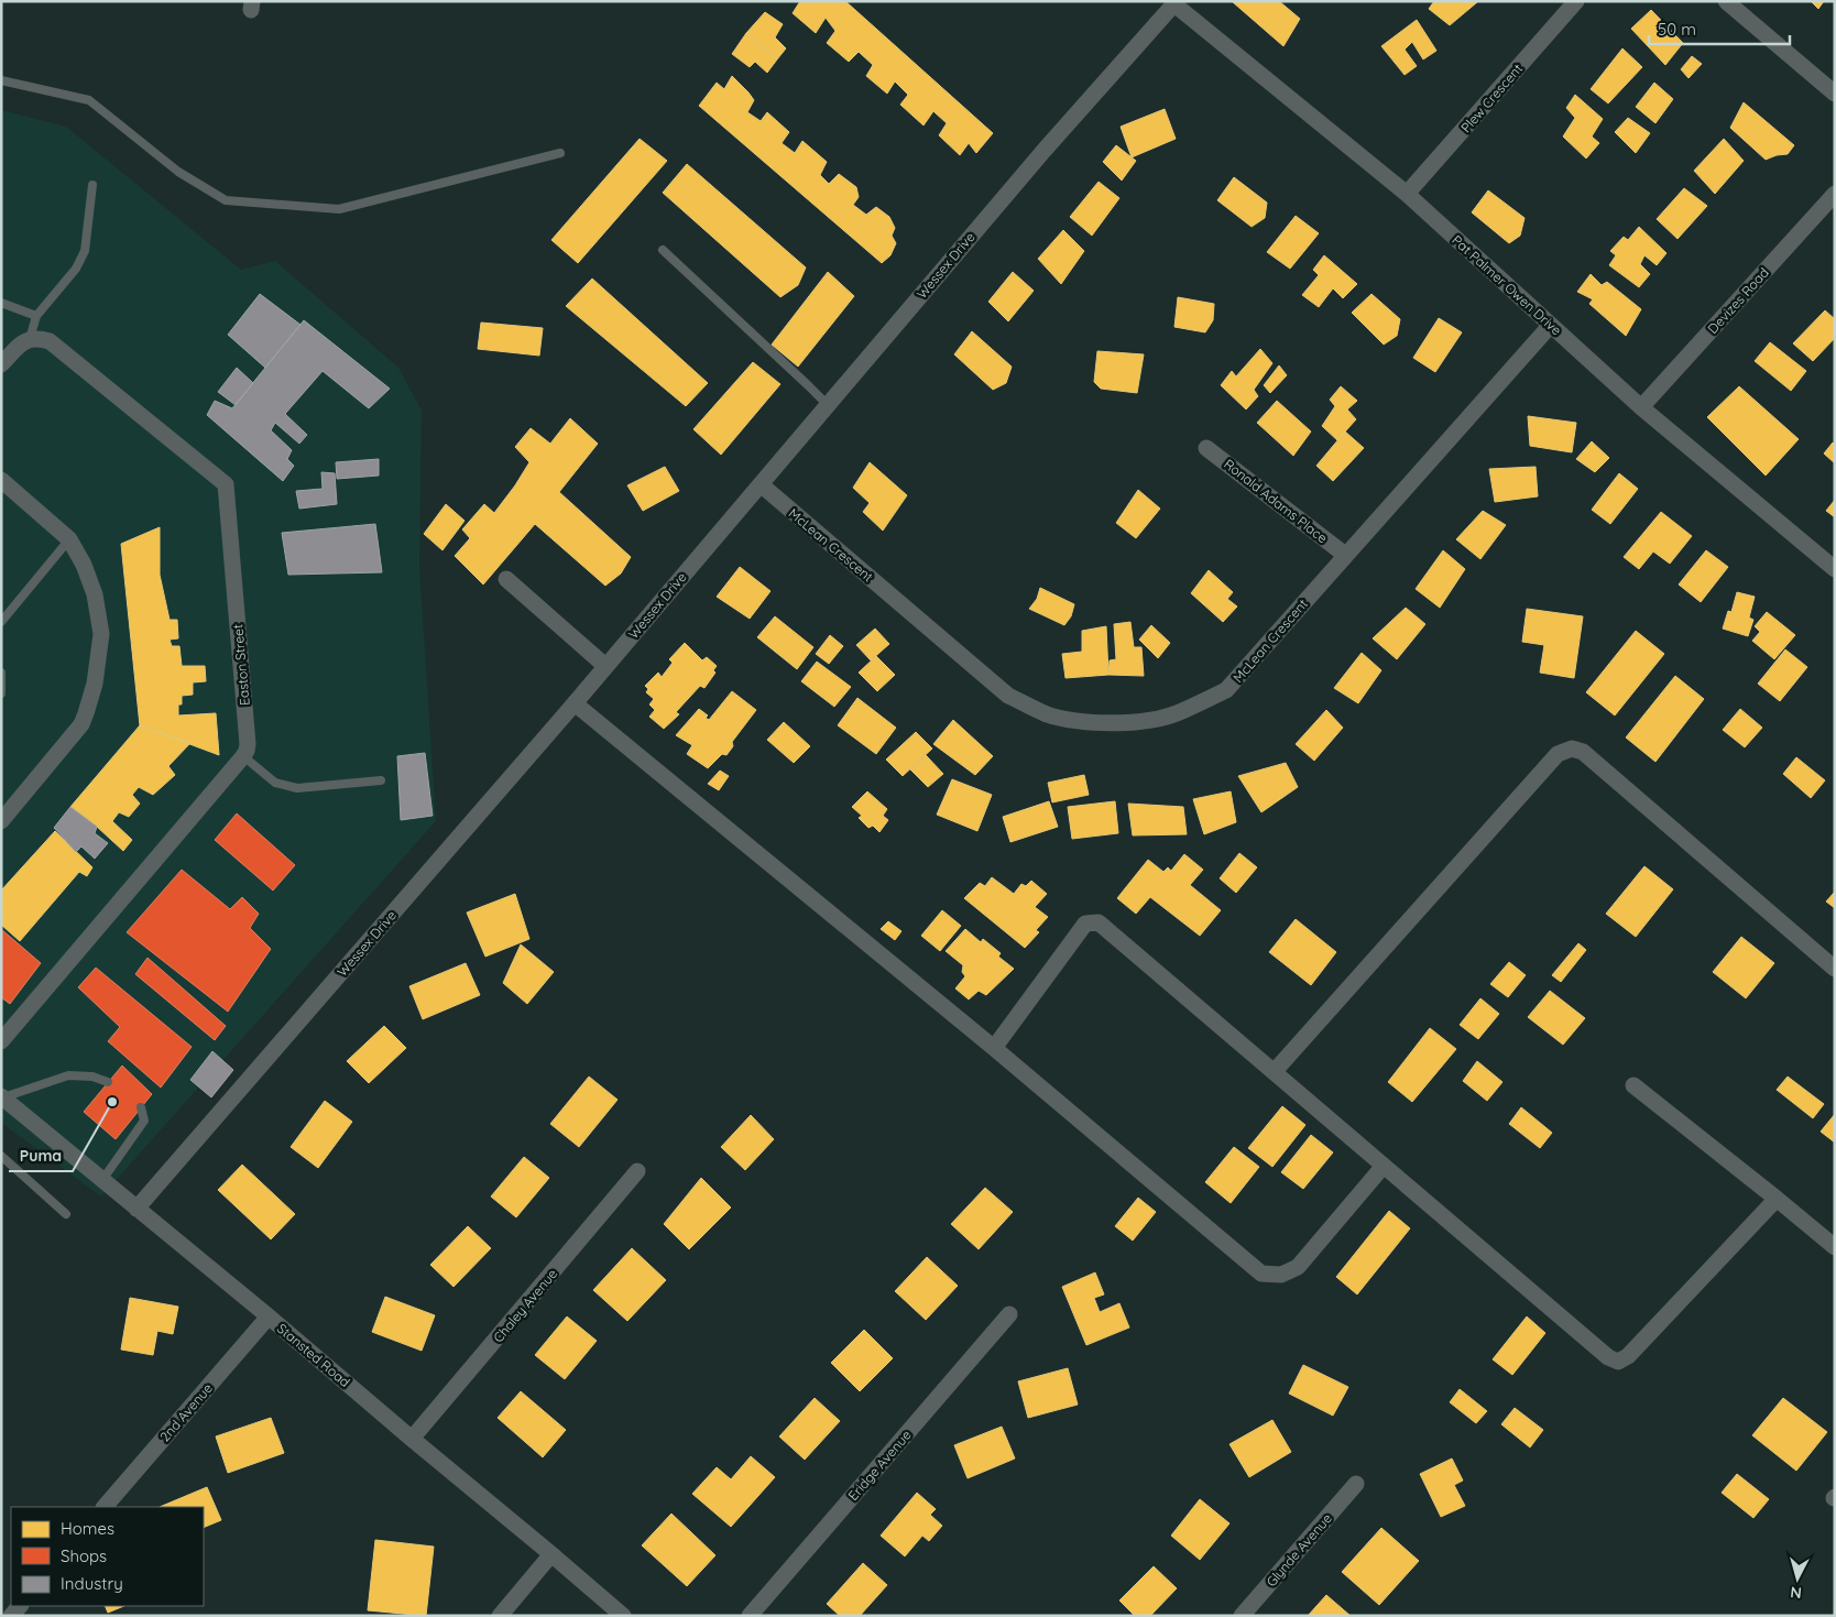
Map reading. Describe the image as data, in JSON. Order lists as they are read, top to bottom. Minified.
{"streets":{"street":["Plew Crescent","Wessex Drive","Pat Palmer Owen Drive","Devizes Road","Ronald Adams Place","McLean Crescent","Easton Street","Chaley Avenue","Stansted Road","2nd Avenue","Eridge Avenue","Glynde Avenue"]},"crossings":[["Plew Crescent","Pat Palmer Owen Drive"],["Wessex Drive","Pat Palmer Owen Drive"],["Wessex Drive","McLean Crescent"],["Wessex Drive","Stansted Road"],["Pat Palmer Owen Drive","Devizes Road"],["Pat Palmer Owen Drive","McLean Crescent"],["Ronald Adams Place","McLean Crescent"],["Chaley Avenue","Stansted Road"],["Stansted Road","2nd Avenue"]],"places":["Puma"],"legend":["Homes","Shops","Industry"],"scale_bar":"50 m","north":"bottom"}
